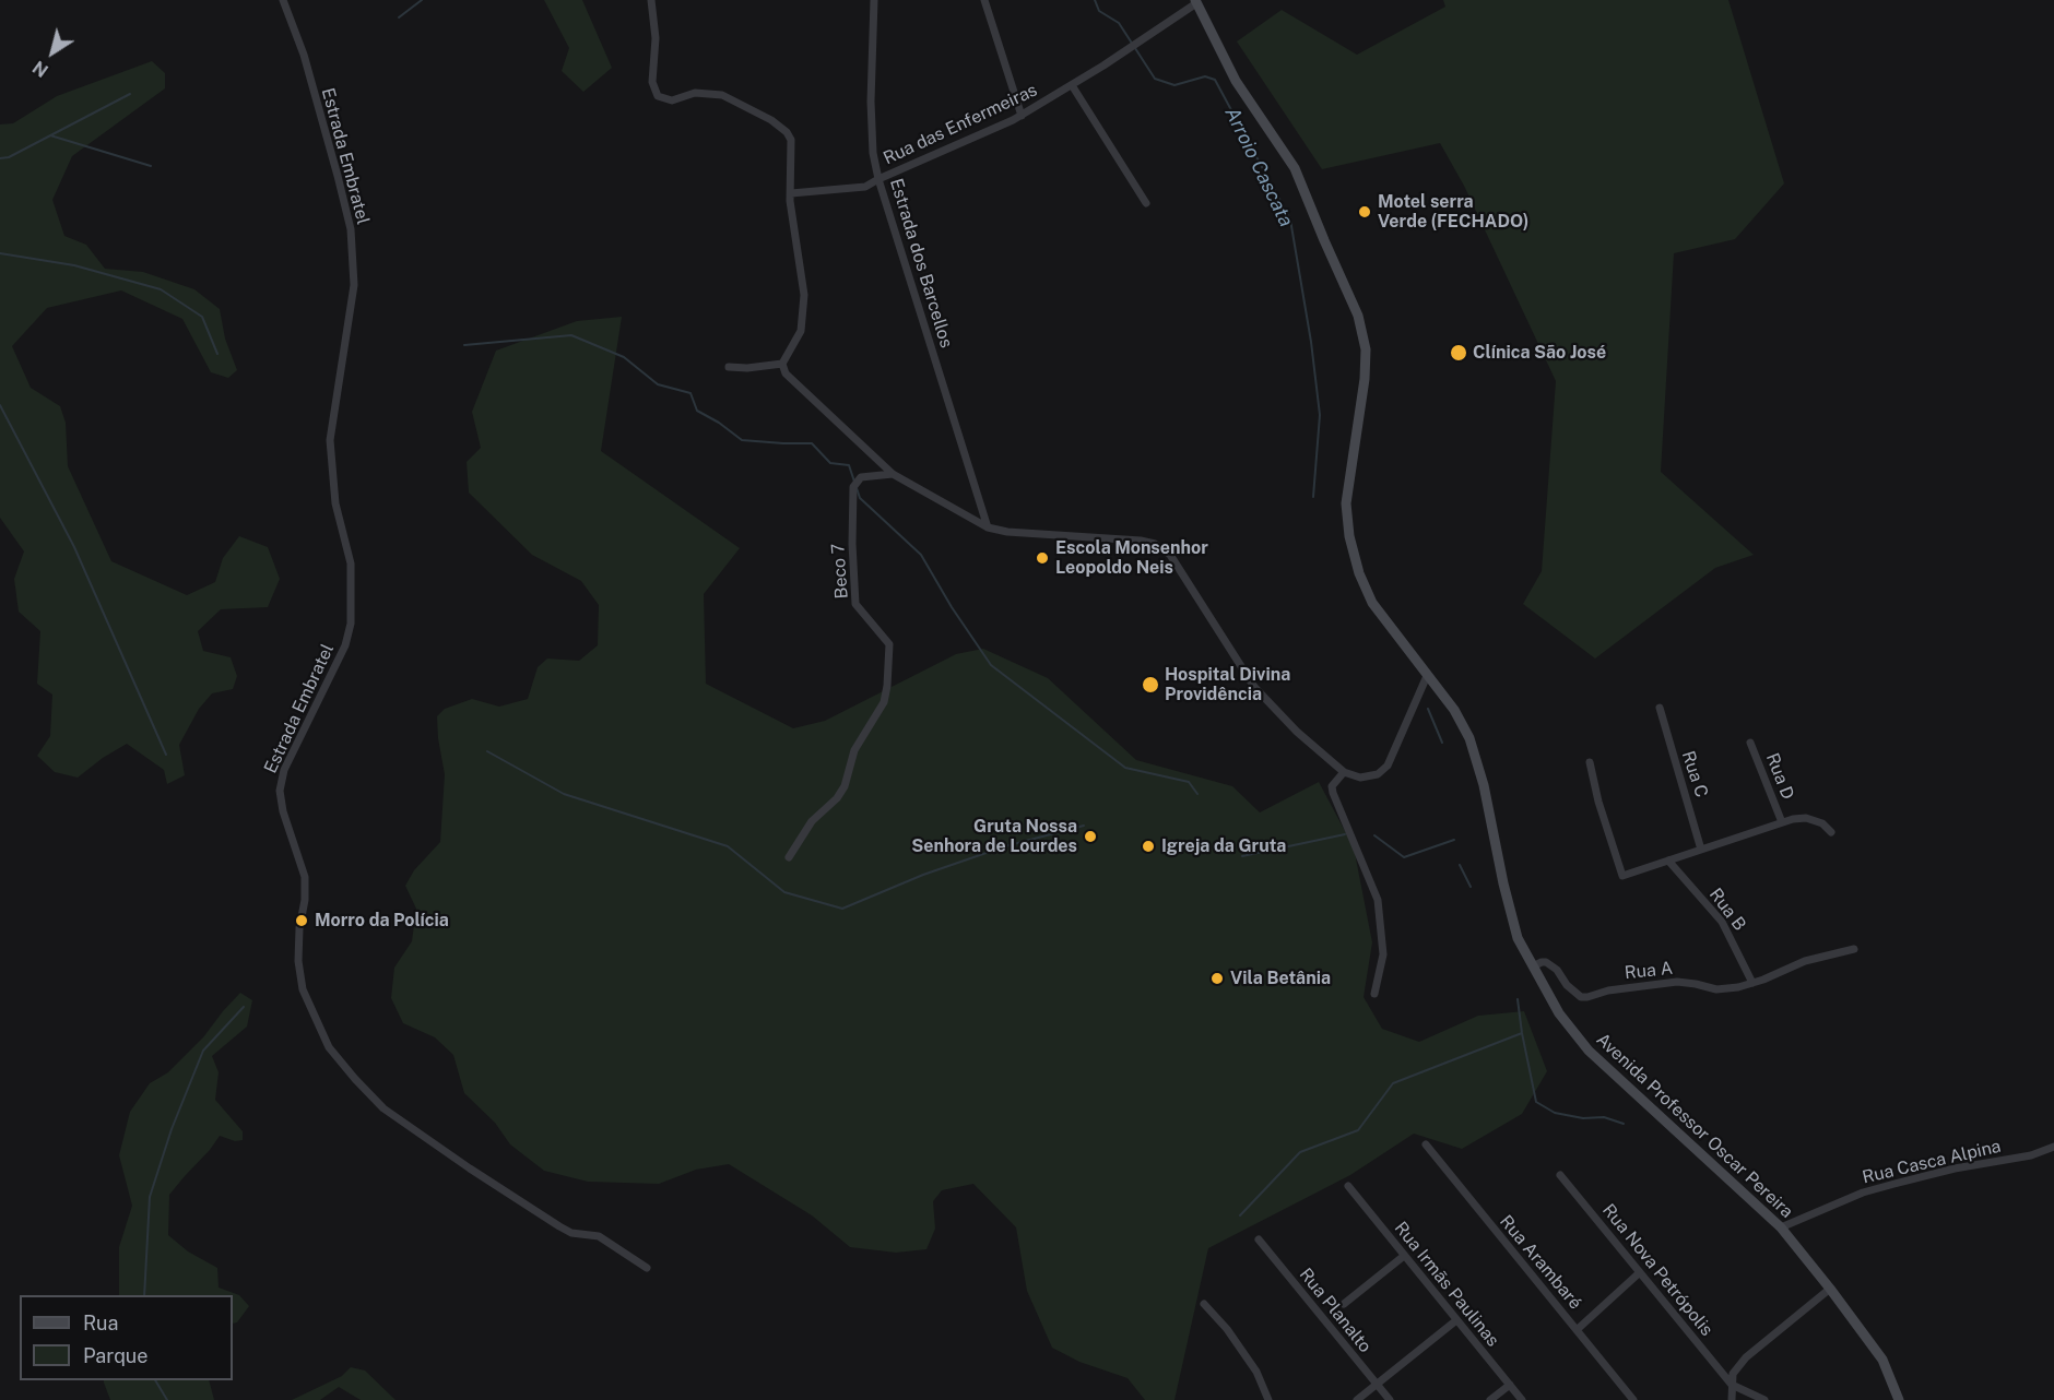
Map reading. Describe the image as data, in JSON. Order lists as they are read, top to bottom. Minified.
{"streets":{"main road":["Avenida Professor Oscar Pereira"],"street":["Rua das Enfermeiras","Estrada Embratel","Estrada dos Barcellos","Beco 7","Rua C","Rua D","Rua B","Rua A","Rua Casca Alpina","Rua Arambaré","Rua Nova Petrópolis","Rua Irmãs Paulinas","Rua Planalto"]},"crossings":[["Rua das Enfermeiras","Estrada dos Barcellos"],["Rua das Enfermeiras","Avenida Professor Oscar Pereira"],["Rua B","Rua A"],["Rua A","Avenida Professor Oscar Pereira"],["Avenida Professor Oscar Pereira","Rua Casca Alpina"]],"water":["Arroio Cascata"],"places":["Motel serra Verde (FECHADO)","Clínica São José","Escola Monsenhor Leopoldo Neis","Hospital Divina Providência","Gruta Nossa Senhora de Lourdes","Igreja da Gruta","Morro da Polícia","Vila Betânia"],"legend":["Rua","Parque"],"north":"bottom left"}
